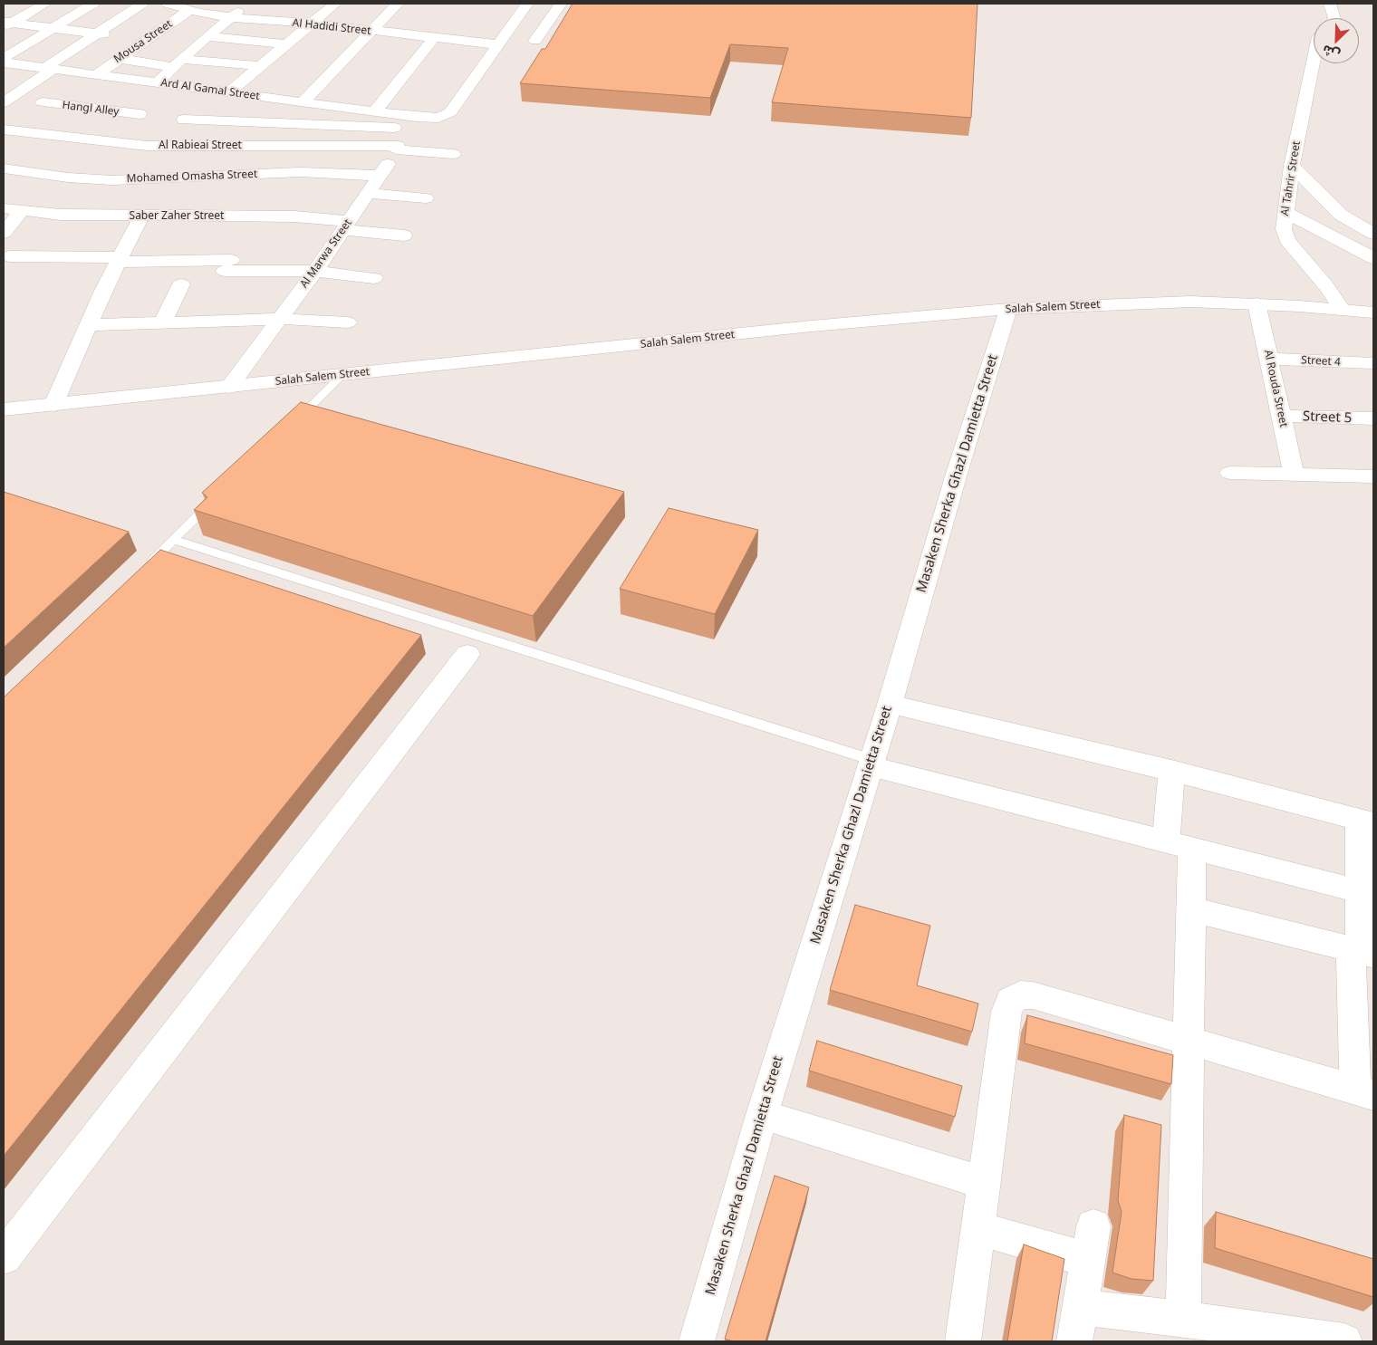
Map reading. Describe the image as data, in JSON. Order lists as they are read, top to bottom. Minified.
{"streets":{"street":["Al Hadidi Street","Mousa Street","Ard Al Gamal Street","Hangl Alley","Al Rabieai Street","Mohamed Omasha Street","Al Tahrir Street","Saber Zaher Street","Al Marwa Street","Salah Salem Street","Street 4","Al Rouda Street","Street 5","Masaken Sherka Ghazl Damietta Street"]},"crossings":[["Al Hadidi Street","Mousa Street"],["Mousa Street","Ard Al Gamal Street"],["Mousa Street","Hangl Alley"],["Ard Al Gamal Street","Hangl Alley"],["Ard Al Gamal Street","Al Marwa Street"],["Al Rabieai Street","Al Marwa Street"],["Mohamed Omasha Street","Al Marwa Street"],["Al Tahrir Street","Salah Salem Street"],["Saber Zaher Street","Al Marwa Street"],["Al Marwa Street","Salah Salem Street"],["Salah Salem Street","Al Rouda Street"],["Salah Salem Street","Masaken Sherka Ghazl Damietta Street"],["Street 4","Al Rouda Street"],["Al Rouda Street","Street 5"]],"north":"bottom left"}
